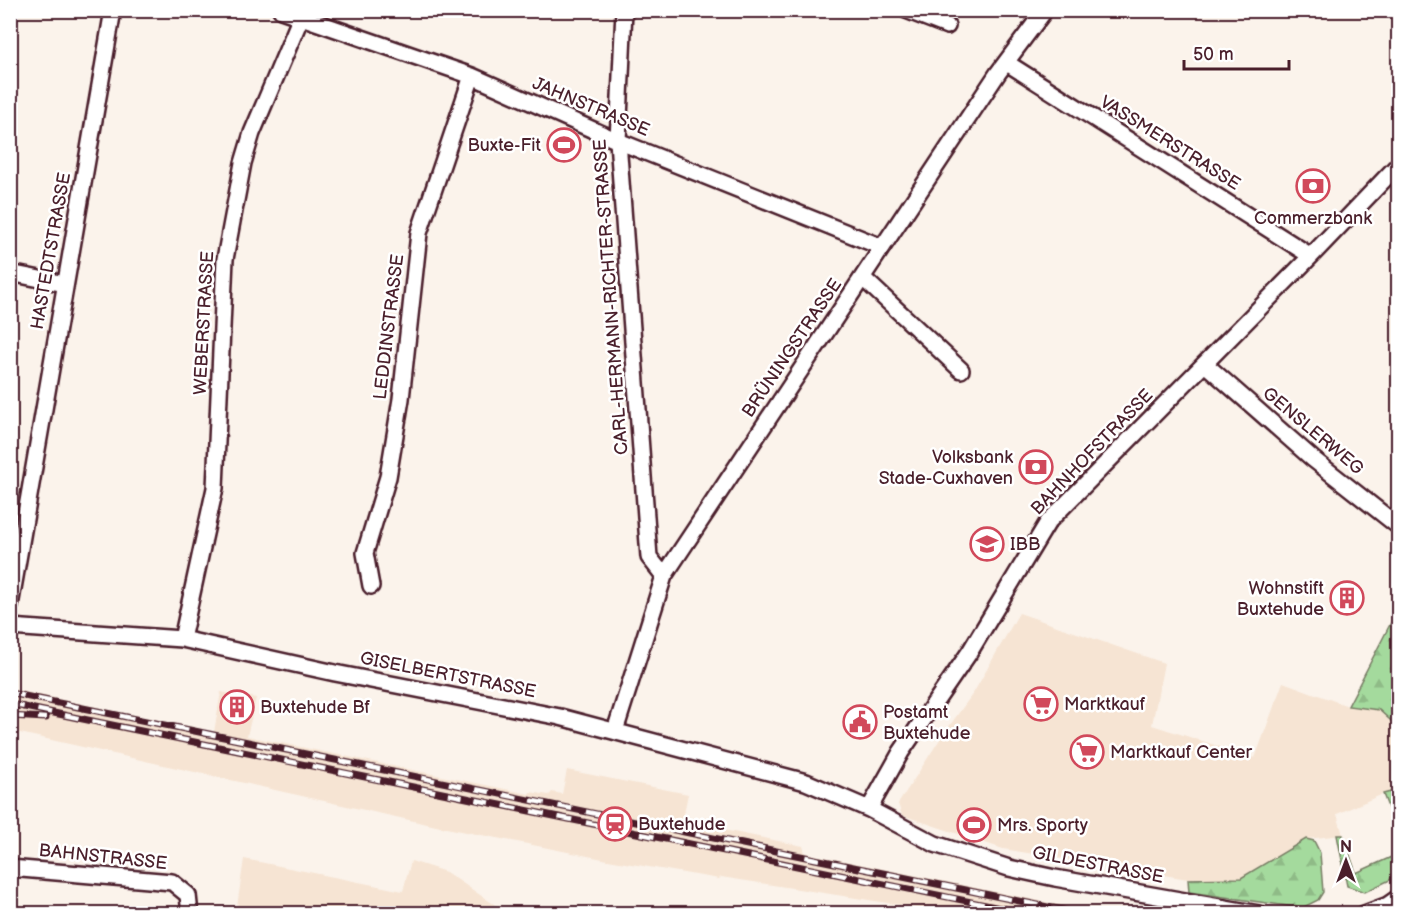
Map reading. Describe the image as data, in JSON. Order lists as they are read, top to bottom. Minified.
{"streets":{"street":["JAHNSTRASSE","VASSMERSTRASSE","HASTEDTSTRASSE","CARL-HERMANN-RICHTER-STRASSE","WEBERSTRASSE","LEDDINSTRASSE","BRÜNINGSTRASSE","GENSLERWEG","BAHNHOFSTRASSE","GISELBERTSTRASSE","BAHNSTRASSE","GILDESTRASSE"]},"crossings":[["JAHNSTRASSE","CARL-HERMANN-RICHTER-STRASSE"],["JAHNSTRASSE","WEBERSTRASSE"],["JAHNSTRASSE","LEDDINSTRASSE"],["JAHNSTRASSE","BRÜNINGSTRASSE"],["VASSMERSTRASSE","BRÜNINGSTRASSE"],["VASSMERSTRASSE","BAHNHOFSTRASSE"],["CARL-HERMANN-RICHTER-STRASSE","BRÜNINGSTRASSE"],["WEBERSTRASSE","GISELBERTSTRASSE"],["BRÜNINGSTRASSE","GISELBERTSTRASSE"],["GENSLERWEG","BAHNHOFSTRASSE"],["BAHNHOFSTRASSE","GISELBERTSTRASSE"],["BAHNHOFSTRASSE","GILDESTRASSE"],["GISELBERTSTRASSE","GILDESTRASSE"]],"places":{"sports":["Buxte-Fit","Mrs. Sporty"],"bank":["Commerzbank","Volksbank Stade-Cuxhaven"],"school or university":["IBB"],"building":["Wohnstift Buxtehude","Buxtehude Bf"],"supermarket":["Marktkauf","Marktkauf Center"],"public building":["Postamt Buxtehude"],"station":["Buxtehude"]},"scale_bar":"50 m","north":"top"}
